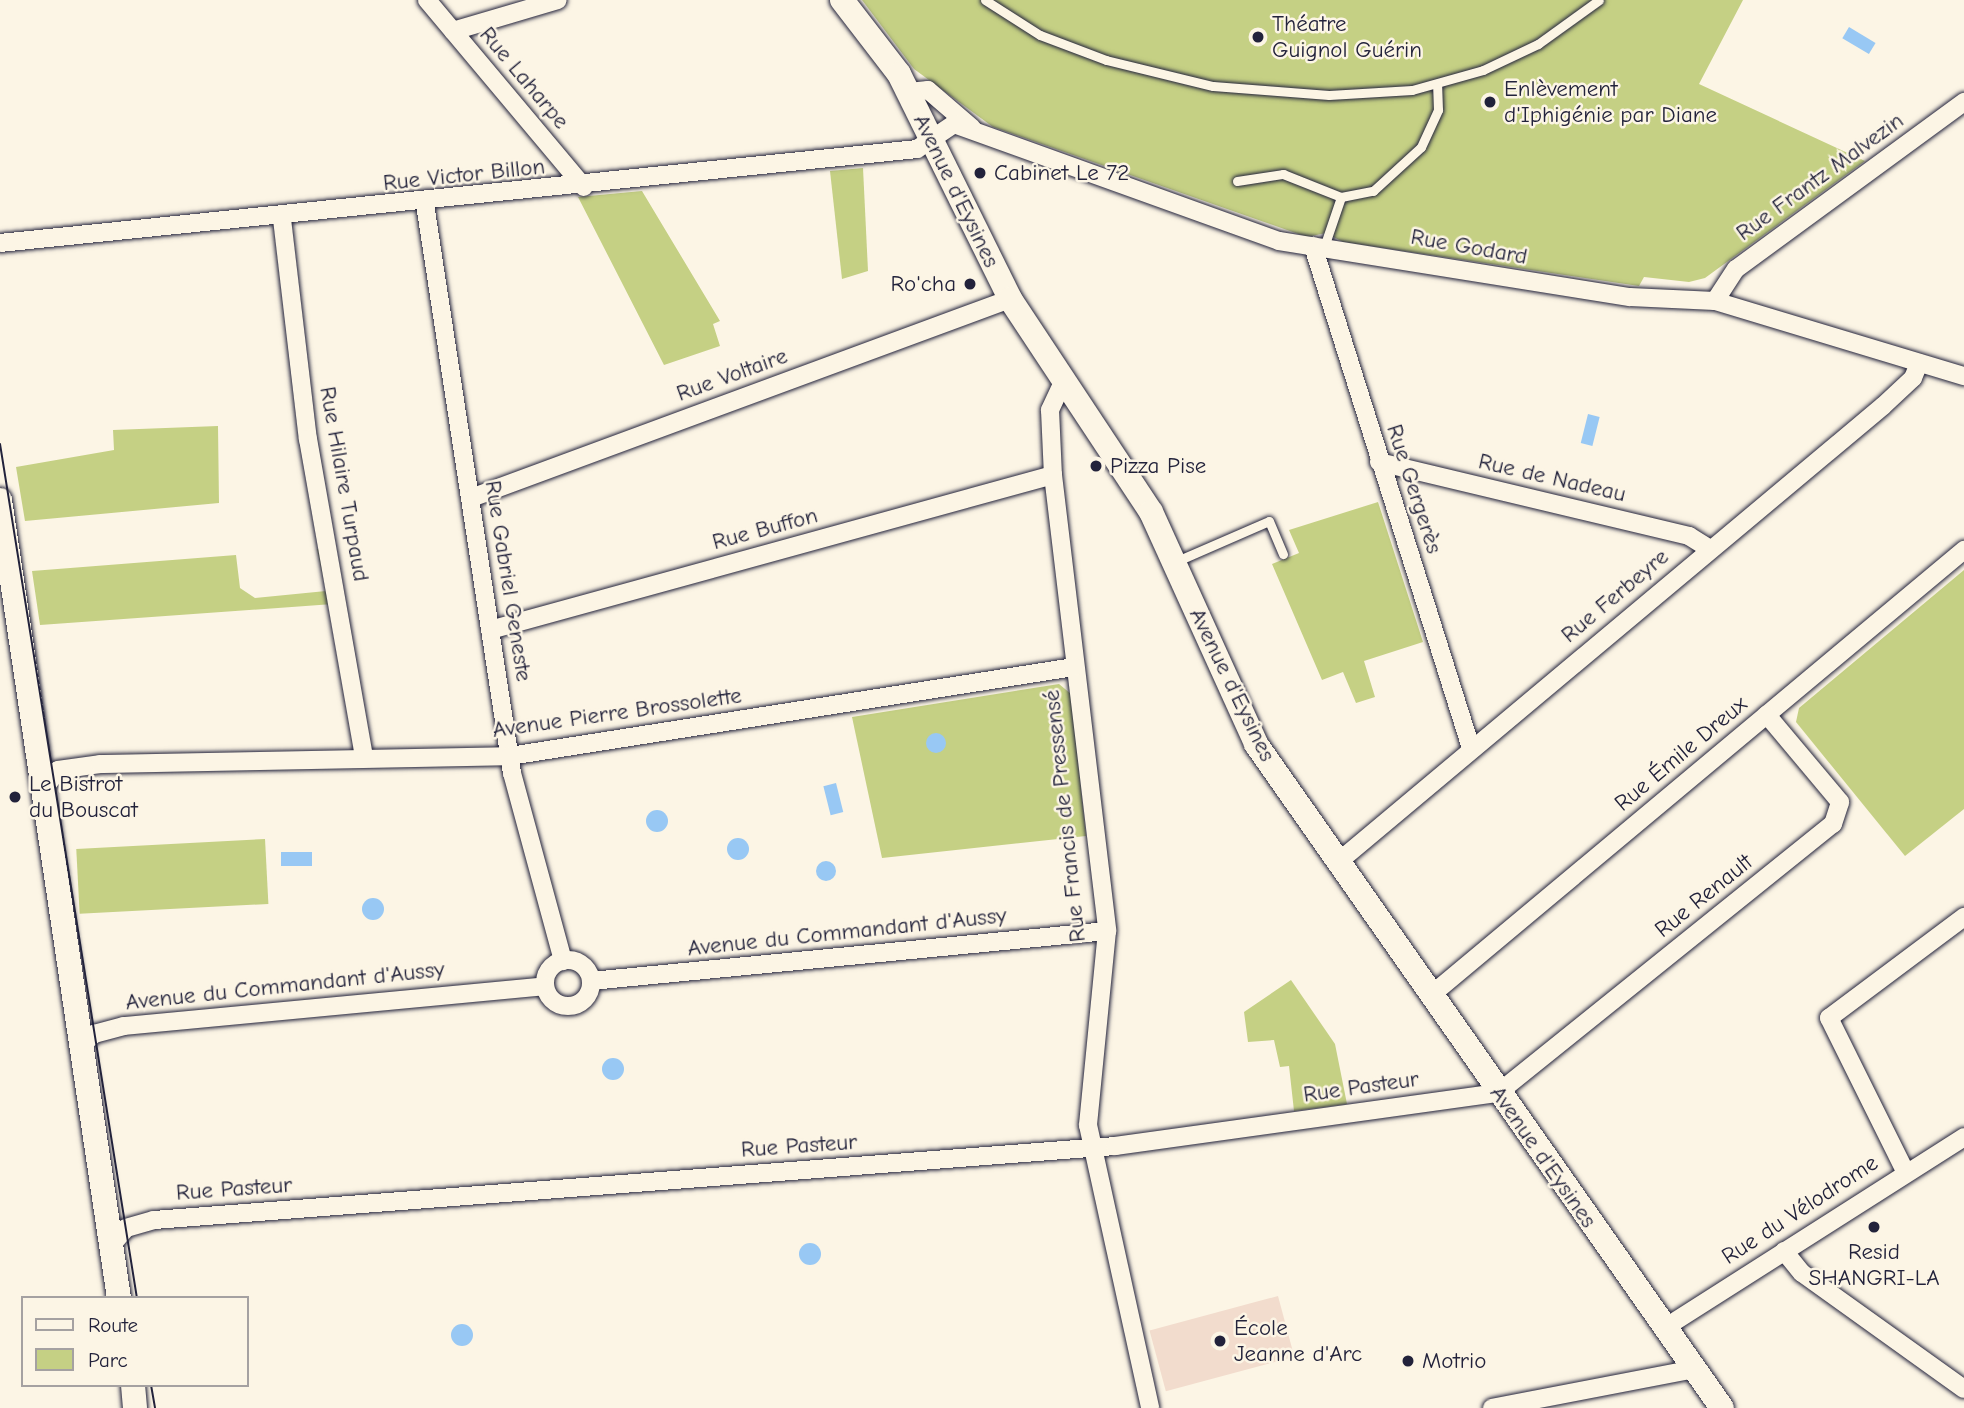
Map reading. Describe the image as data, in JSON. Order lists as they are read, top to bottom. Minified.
{"streets":{"street":["Rue Laharpe","Rue Victor Billon","Rue Frantz Malvezin","Avenue d'Eysines","Rue Godard","Rue Voltaire","Rue de Nadeau","Rue Hilaire Turpaud","Rue Gergerès","Rue Buffon","Rue Gabriel Geneste","Rue Ferbeyre","Avenue Pierre Brossolette","Rue Émile Dreux","Rue Francis de Pressensé","Rue Renault","Avenue du Commandant d'Aussy","Rue Pasteur","Rue du Vélodrome"]},"crossings":[["Rue Laharpe","Rue Victor Billon"],["Rue Victor Billon","Avenue d'Eysines"],["Rue Victor Billon","Rue Godard"],["Rue Victor Billon","Rue Hilaire Turpaud"],["Rue Victor Billon","Rue Gabriel Geneste"],["Rue Frantz Malvezin","Rue Godard"],["Avenue d'Eysines","Rue Voltaire"],["Avenue d'Eysines","Rue Ferbeyre"],["Avenue d'Eysines","Rue Émile Dreux"],["Avenue d'Eysines","Rue Francis de Pressensé"],["Avenue d'Eysines","Rue Renault"],["Avenue d'Eysines","Rue Pasteur"],["Avenue d'Eysines","Rue du Vélodrome"],["Rue Godard","Rue Gergerès"],["Rue Godard","Rue Ferbeyre"],["Rue Voltaire","Rue Gabriel Geneste"],["Rue de Nadeau","Rue Gergerès"],["Rue de Nadeau","Rue Ferbeyre"],["Rue Hilaire Turpaud","Avenue Pierre Brossolette"],["Rue Gergerès","Rue Ferbeyre"],["Rue Buffon","Rue Gabriel Geneste"],["Rue Buffon","Rue Francis de Pressensé"],["Rue Gabriel Geneste","Avenue Pierre Brossolette"],["Rue Gabriel Geneste","Avenue du Commandant d'Aussy"],["Avenue Pierre Brossolette","Rue Francis de Pressensé"],["Rue Émile Dreux","Rue Renault"],["Rue Francis de Pressensé","Avenue du Commandant d'Aussy"],["Rue Francis de Pressensé","Rue Pasteur"],["Rue Renault","Rue Pasteur"]],"places":["Théatre Guignol Guérin","Enlèvement d'Iphigénie par Diane","Cabinet Le 72","Ro'cha","Pizza Pise","Le Bistrot du Bouscat","Resid SHANGRI-LA","École Jeanne d'Arc","Motrio"],"legend":["Route","Parc"]}
